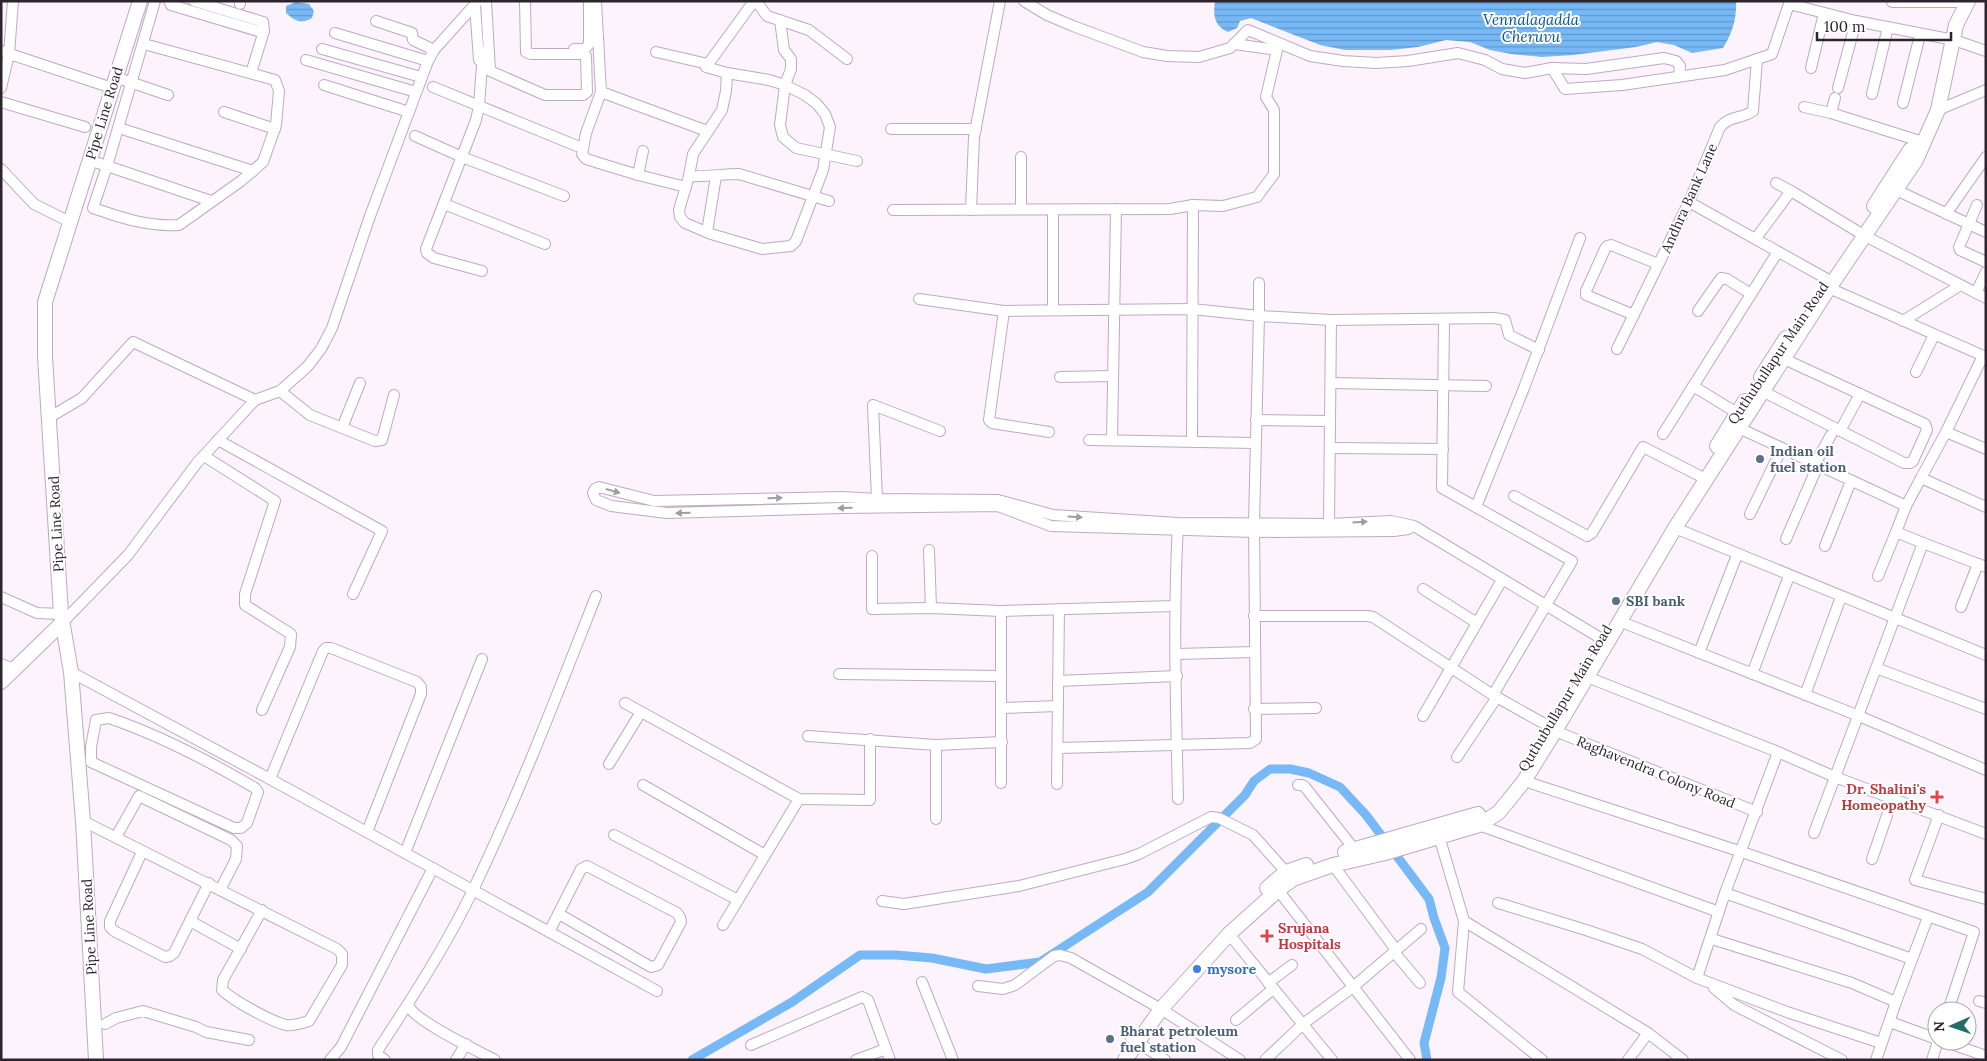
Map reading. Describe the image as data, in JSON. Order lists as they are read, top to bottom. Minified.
{"streets":{"main road":["Pipe Line Road","Quthubullapur Main Road"],"street":["Andhra Bank Lane","Raghavendra Colony Road"]},"crossings":[["Quthubullapur Main Road","Raghavendra Colony Road"]],"water":["Vennalagadda Cheruvu"],"places":{"other":["Indian oil fuel station","SBI bank","mysore","Bharat petroleum fuel station"],"health":["Dr. Shalini's Homeopathy","Srujana Hospitals"]},"scale_bar":"100 m","north":"left"}
